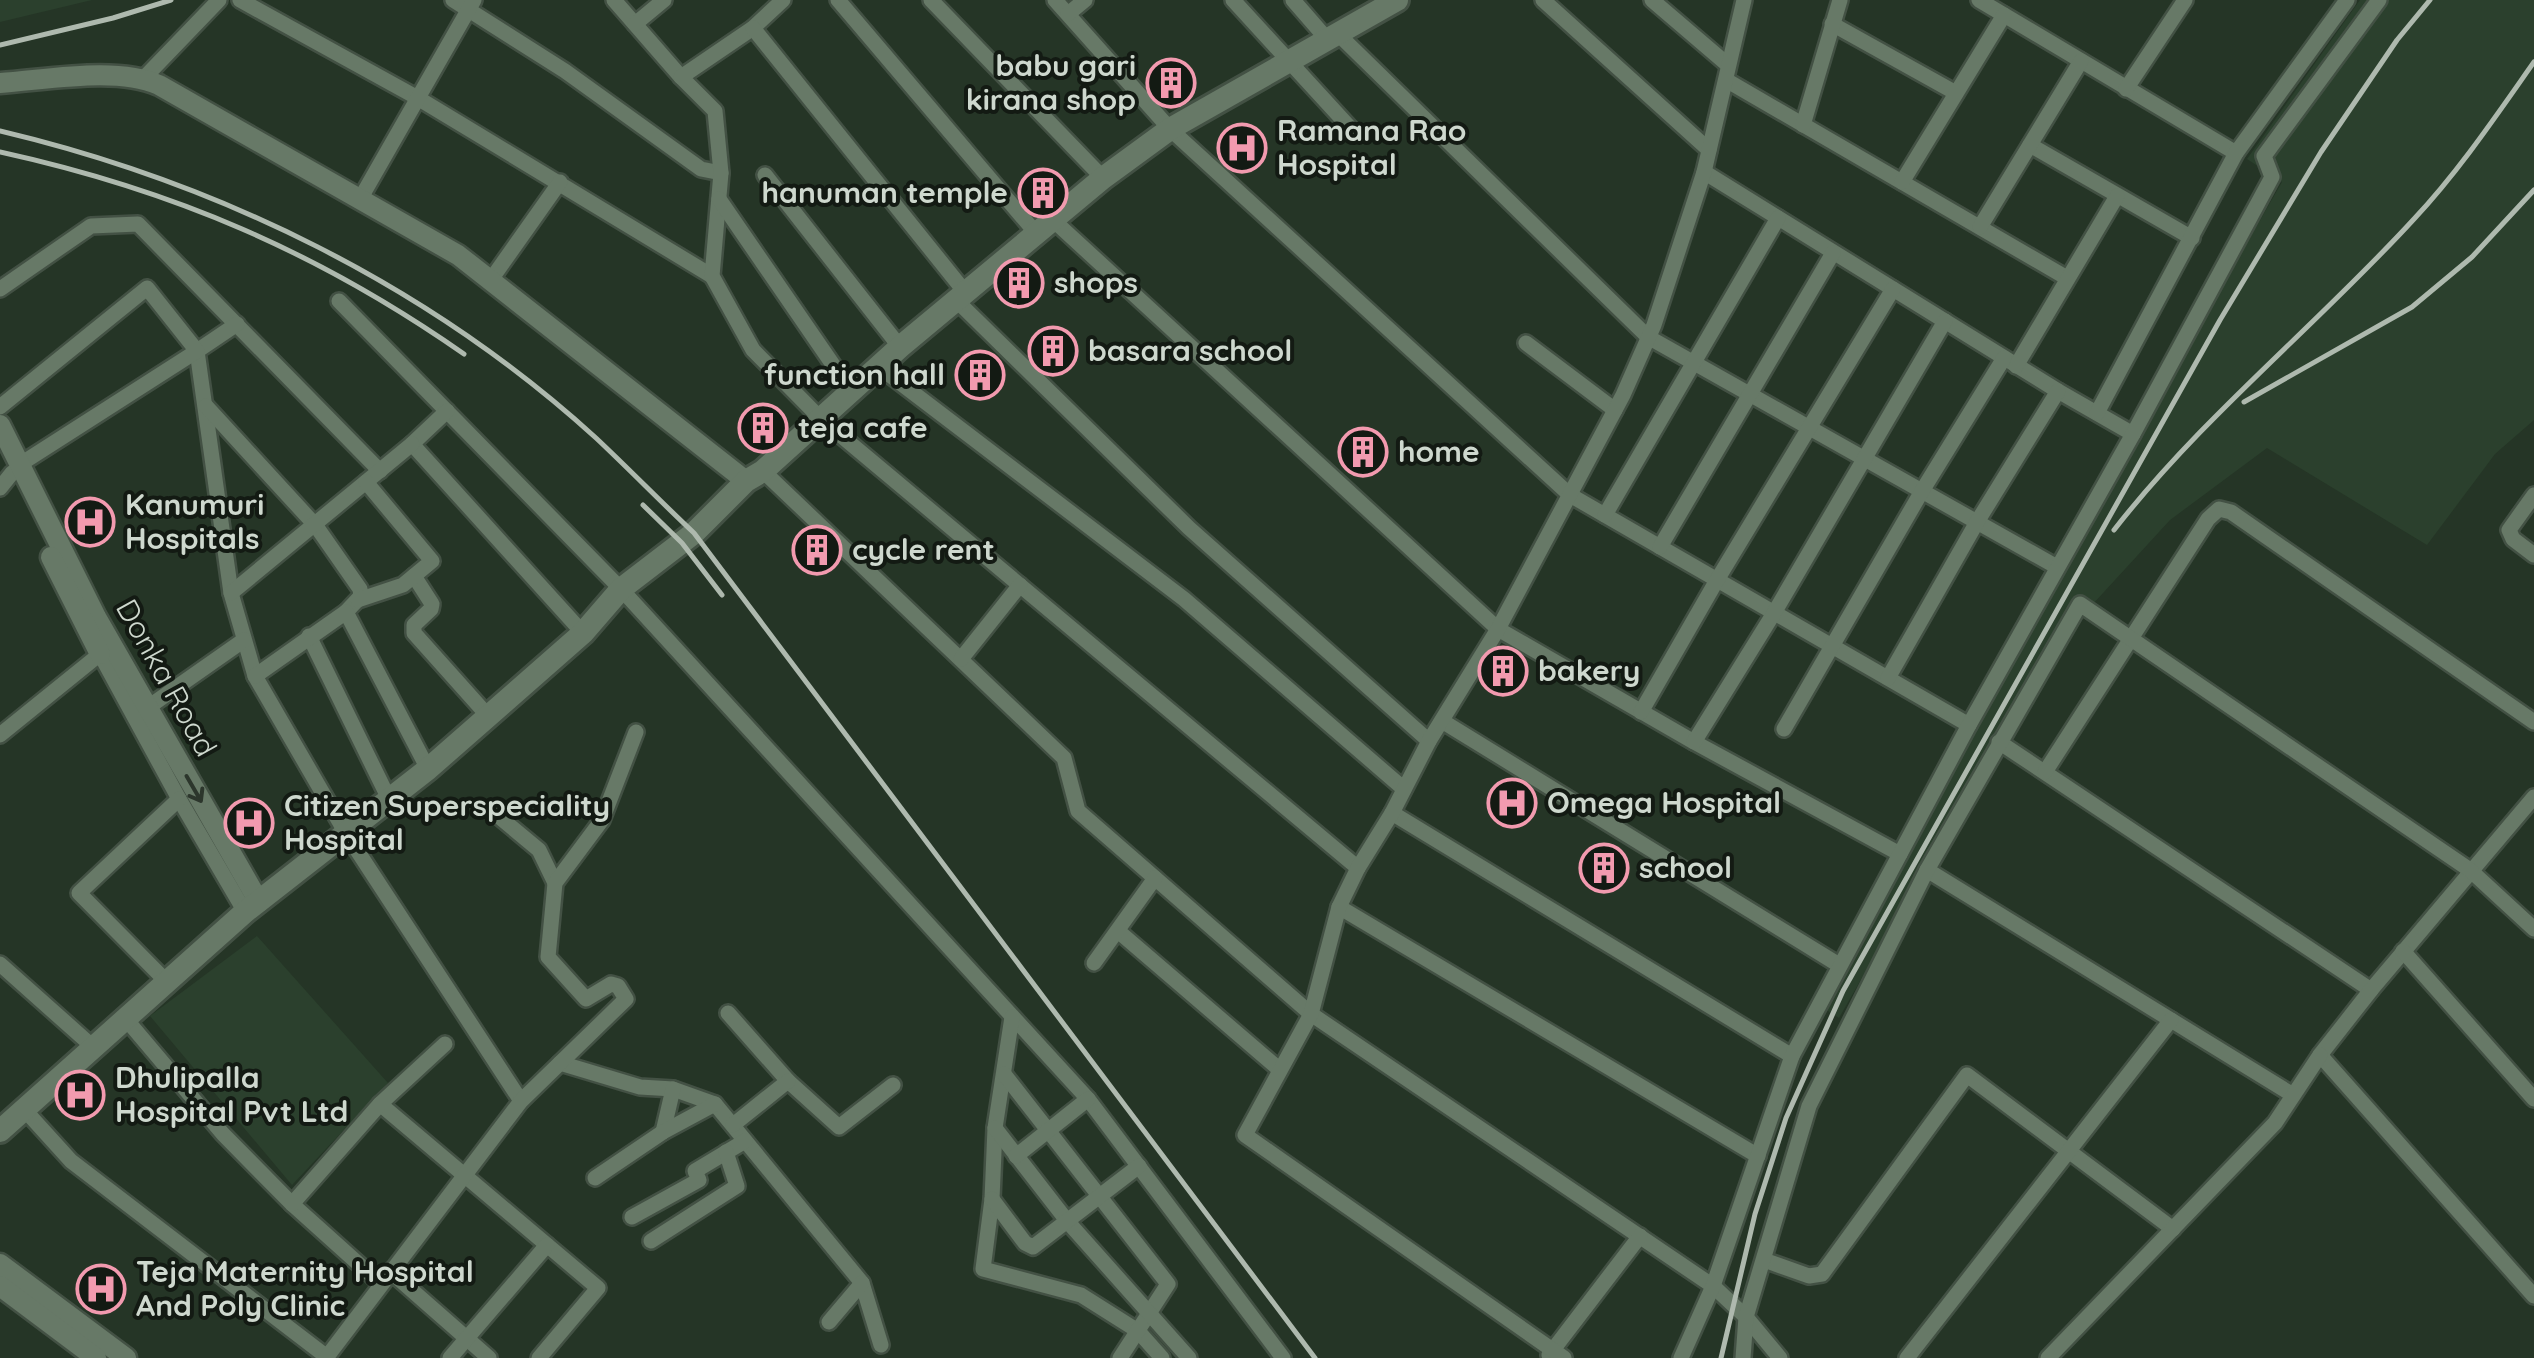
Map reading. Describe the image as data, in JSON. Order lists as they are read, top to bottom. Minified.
{"streets":{"street":["Donka Road"]},"places":{"building":["babu gari kirana shop","hanuman temple","shops","basara school","function hall","teja cafe","home","cycle rent","bakery","school"],"hospital":["Ramana Rao Hospital","Kanumuri Hospitals","Omega Hospital","Citizen Superspeciality Hospital","Dhulipalla Hospital Pvt Ltd","Teja Maternity Hospital And Poly Clinic"]}}
